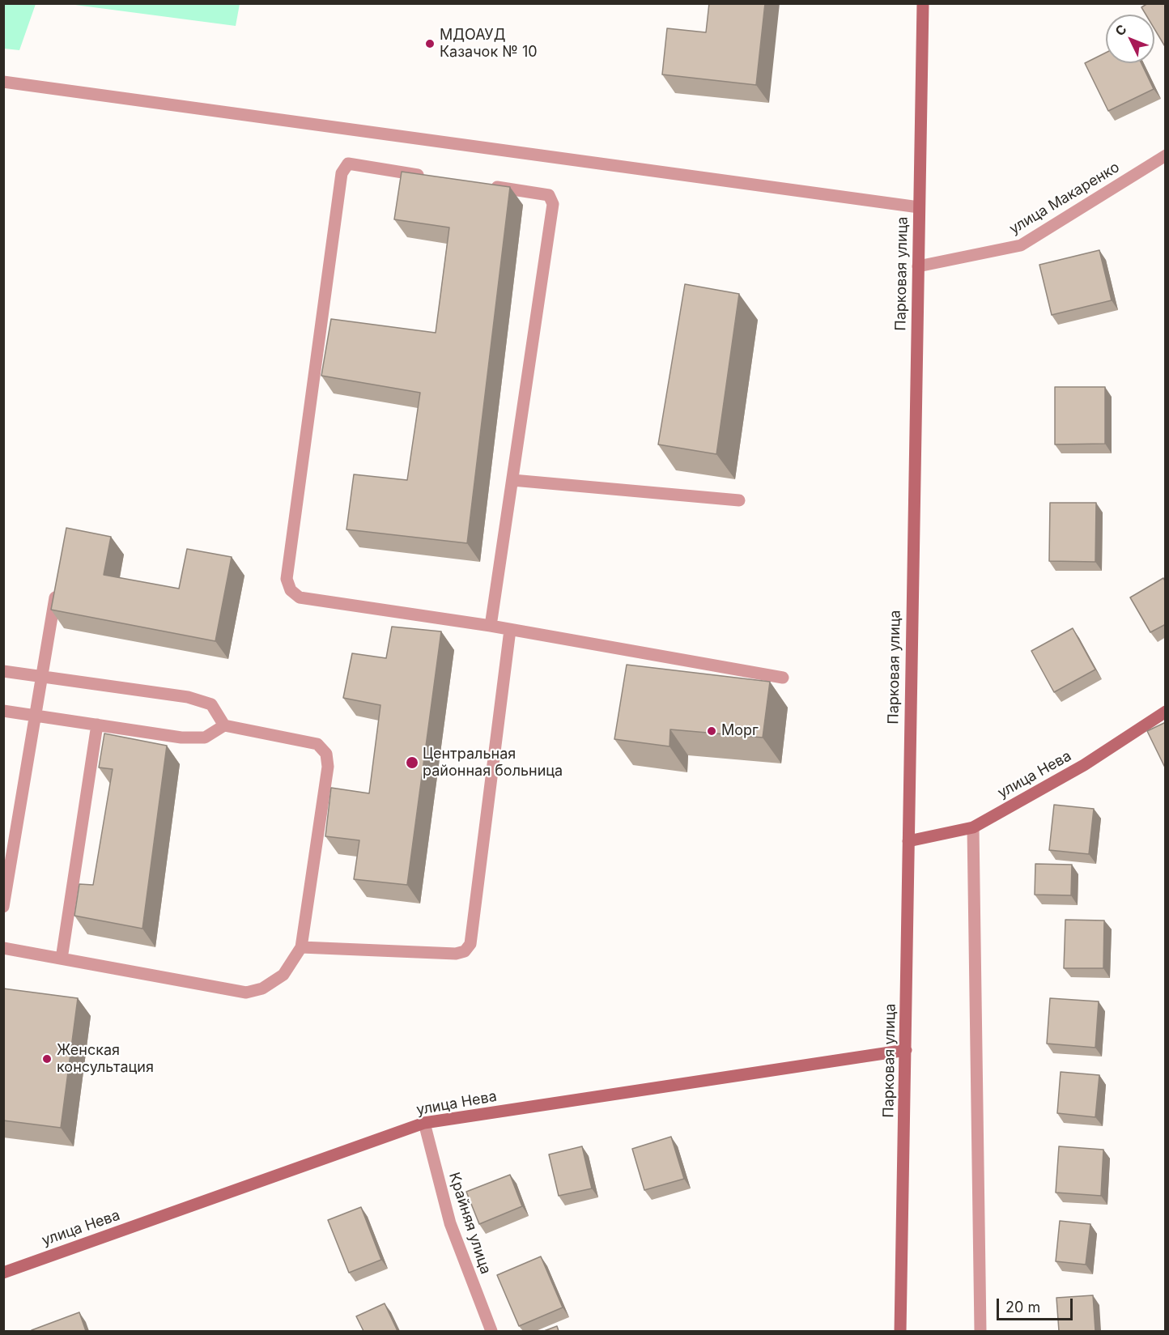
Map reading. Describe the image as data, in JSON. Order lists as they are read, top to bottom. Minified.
{"streets":{"main road":["Парковая улица","улица Нева"],"street":["улица Макаренко","Крайняя улица"]},"crossings":[["улица Макаренко","Парковая улица"],["Парковая улица","улица Нева"],["улица Нева","Крайняя улица"]],"places":["МДОАУД Казачок № 10","Морг","Центральная районная больница","Женская консультация"],"scale_bar":"20 m","north":"top left"}
